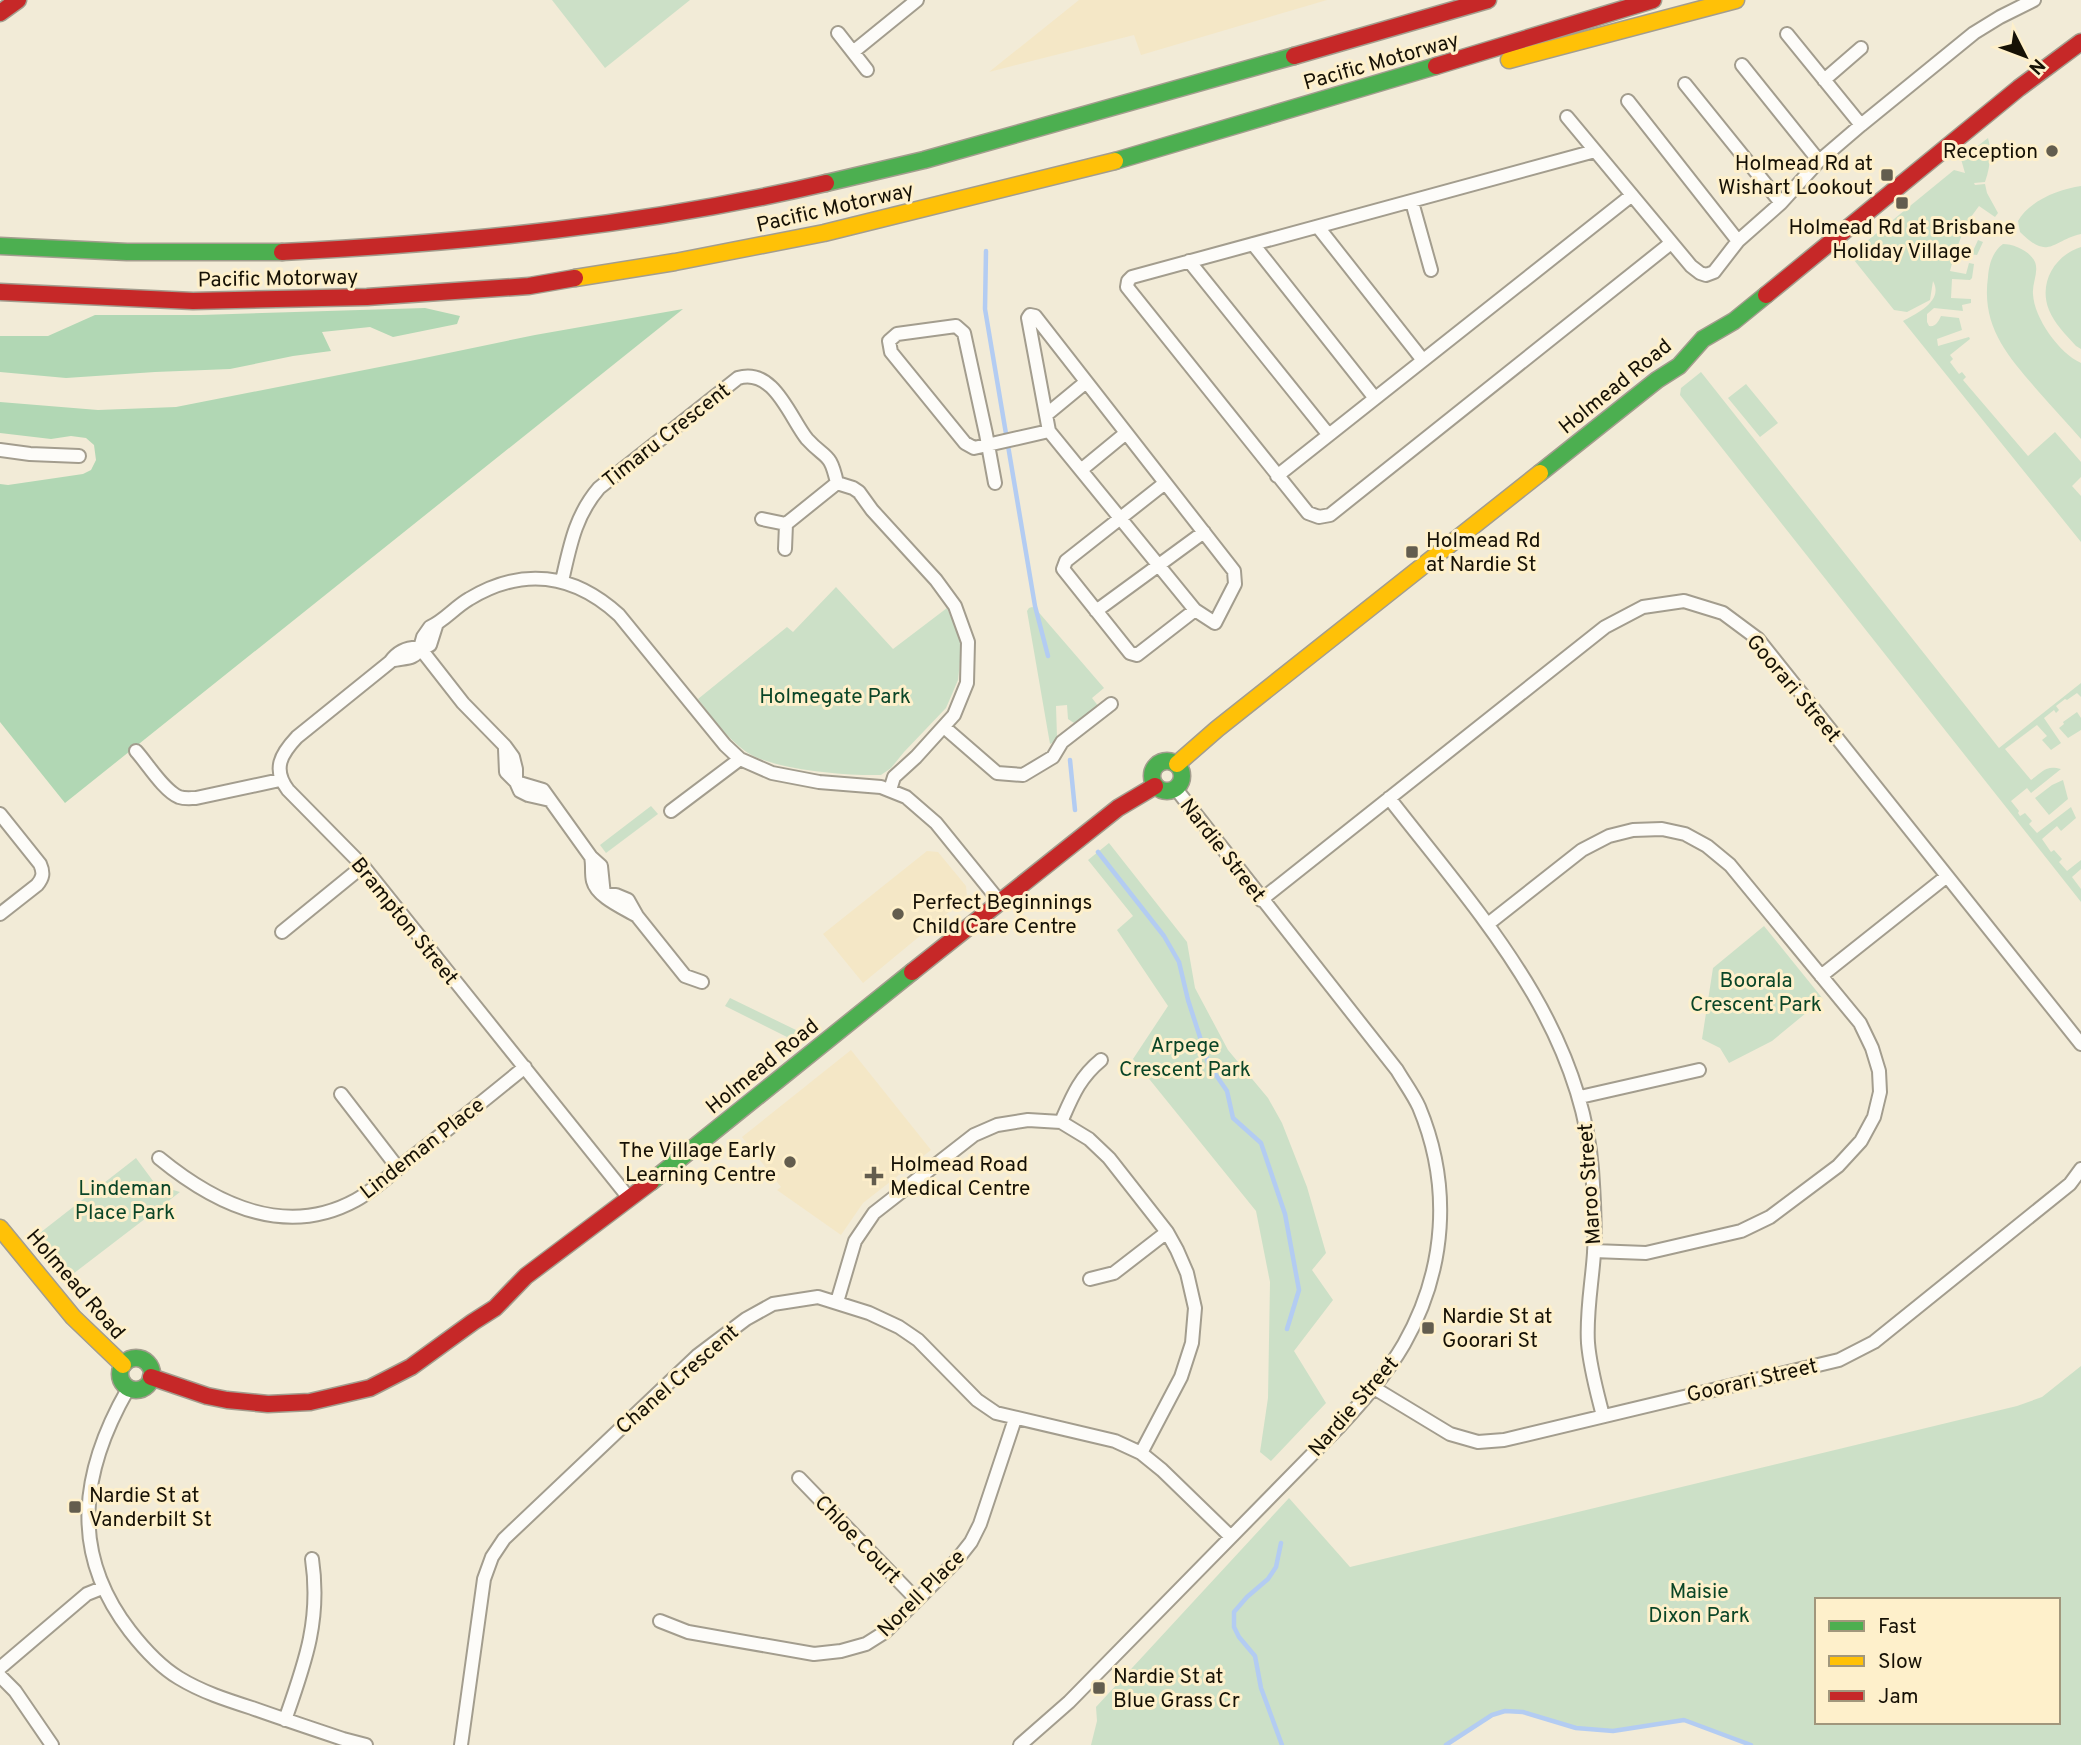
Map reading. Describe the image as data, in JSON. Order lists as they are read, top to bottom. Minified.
{"streets":{"main road":["Pacific Motorway","Holmead Road"],"street":["Timaru Crescent","Goorari Street","Nardie Street","Brampton Street","Lindeman Place","Maroo Street","Chanel Crescent","Chloe Court","Norell Place"]},"crossings":[["Holmead Road","Nardie Street"],["Holmead Road","Brampton Street"],["Goorari Street","Nardie Street"],["Goorari Street","Maroo Street"],["Nardie Street","Chanel Crescent"],["Brampton Street","Lindeman Place"],["Chanel Crescent","Norell Place"],["Chloe Court","Norell Place"]],"parks":["Holmegate Park","Boorala Crescent Park","Arpege Crescent Park","Lindeman Place Park","Maisie Dixon Park"],"places":{"other":["Reception","Perfect Beginnings Child Care Centre","The Village Early Learning Centre"],"transit":["Holmead Rd at Wishart Lookout","Holmead Rd at Brisbane Holiday Village","Holmead Rd at Nardie St","Nardie St at Goorari St","Nardie St at Vanderbilt St","Nardie St at Blue Grass Cr"],"health":["Holmead Road Medical Centre"]},"legend":["Fast","Slow","Jam"],"north":"bottom right"}
